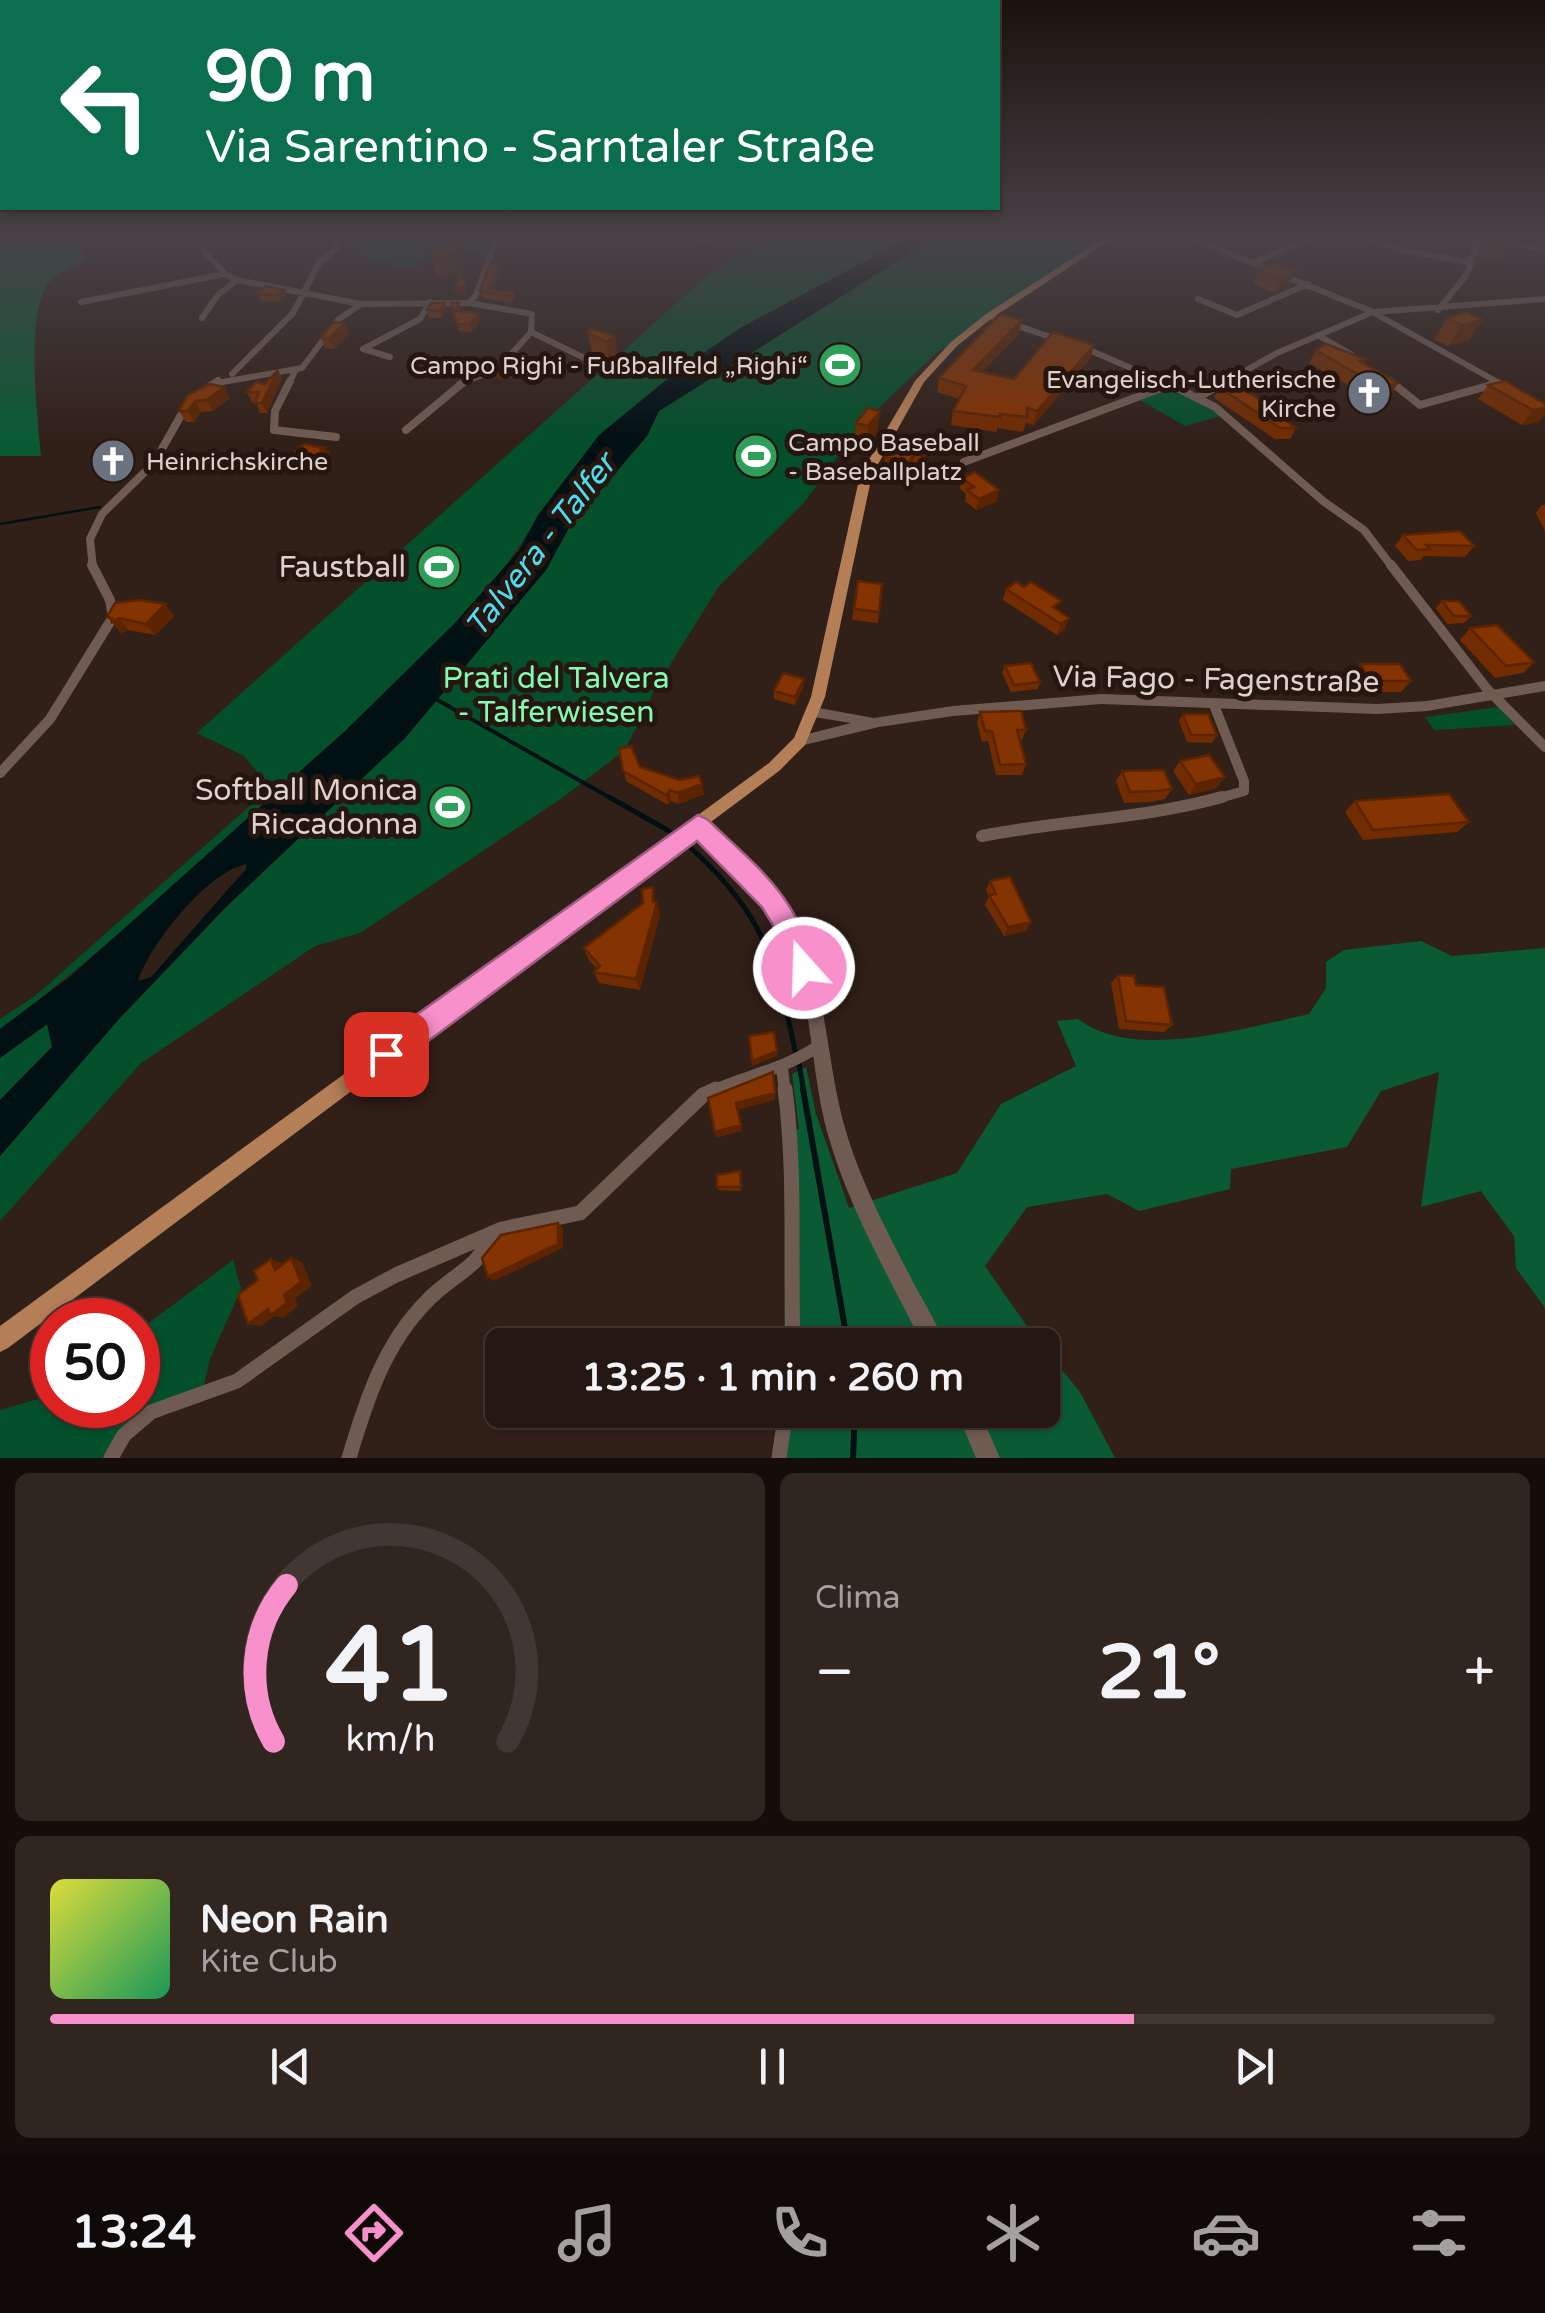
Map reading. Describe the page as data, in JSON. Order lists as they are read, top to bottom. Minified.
{"streets":{"street":["Via Fago - Fagenstraße"]},"water":["Talvera - Talfer"],"parks":["Prati del Talvera - Talferwiesen"],"places":{"sports":["Campo Righi - Fußballfeld „Righi“","Campo Baseball - Baseballplatz","Faustball","Softball Monica Riccadonna"],"church":["Evangelisch-Lutherische Kirche","Heinrichskirche"]},"page":{"turn":["90 m","Via Sarentino - Sarntaler Straße"],"limit":"50","trip":"13:25 · 1 min · 260 m","tile":"Clima","heat":["−","21°","+"],"song":["Neon Rain","Kite Club"],"tabs":"13:24","gauge":["41","km/h"]}}
